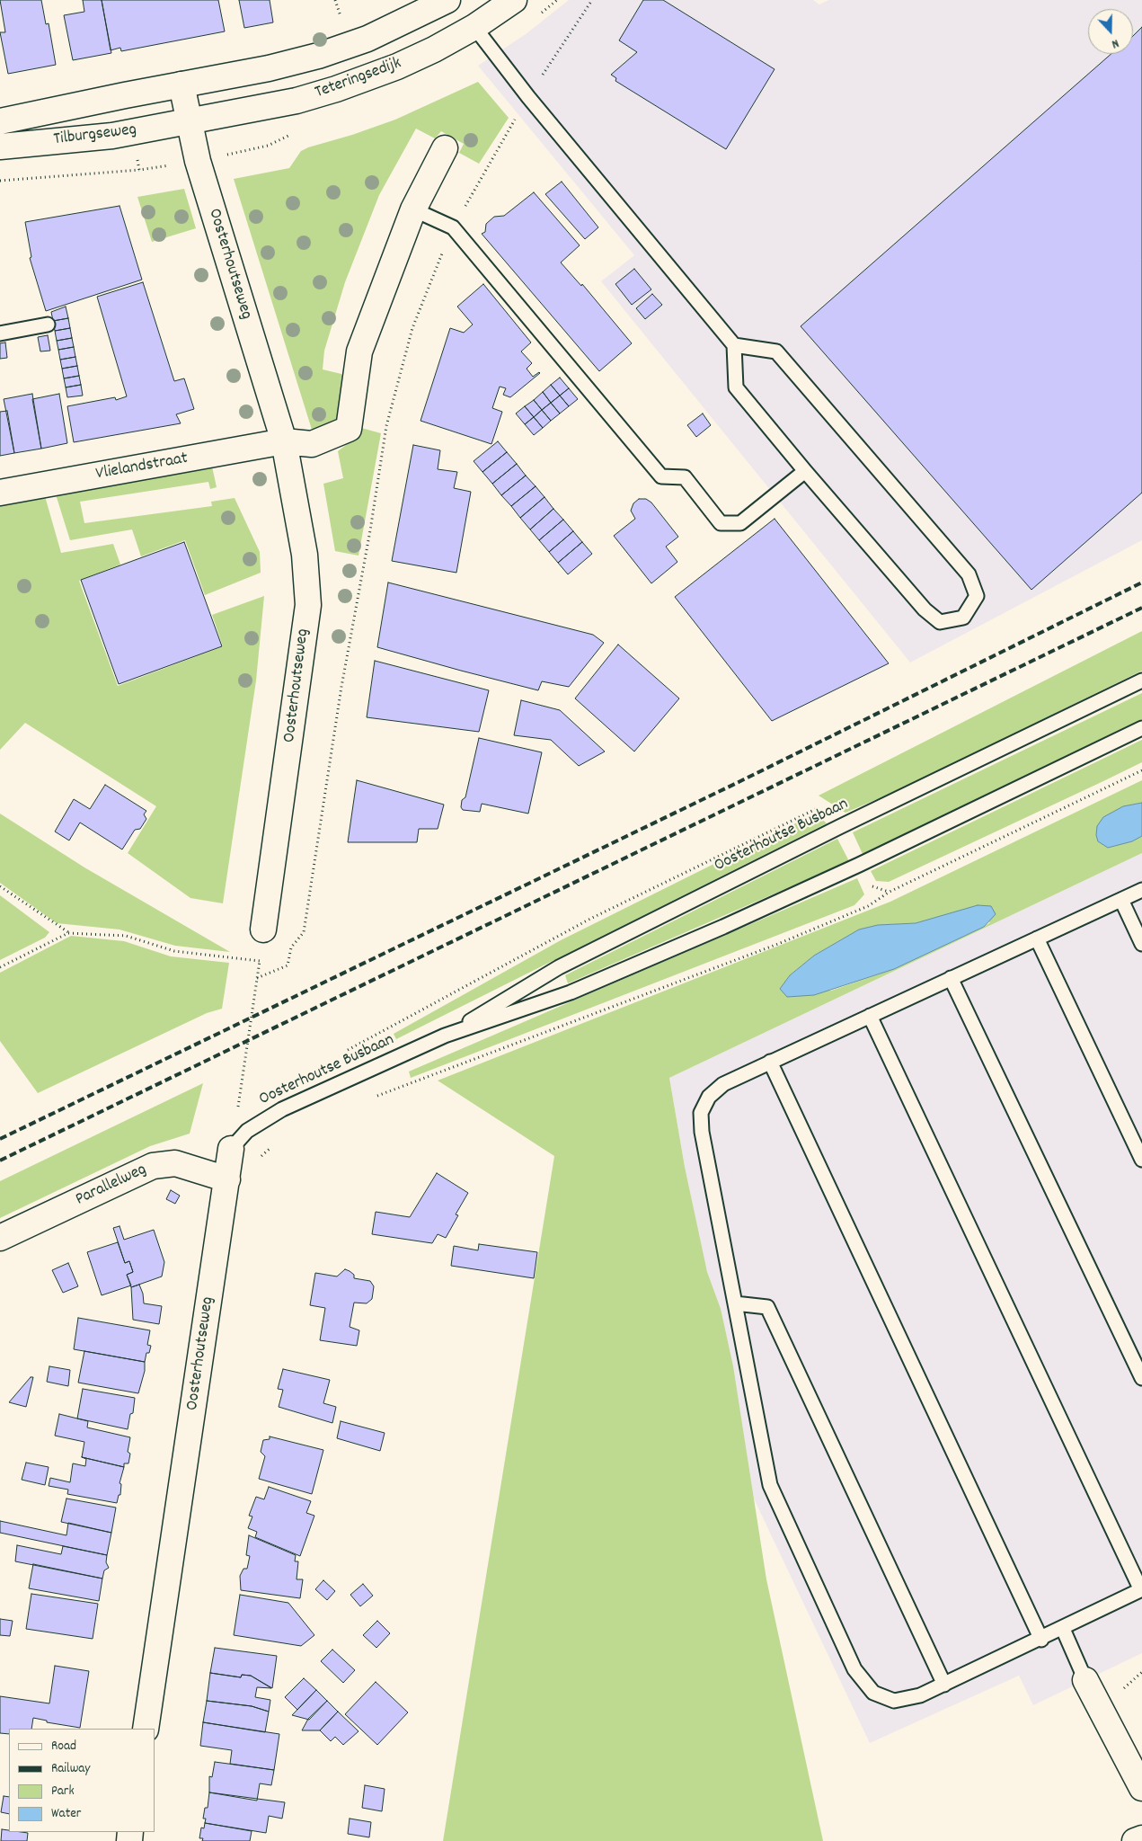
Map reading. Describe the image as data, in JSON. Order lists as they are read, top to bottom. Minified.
{"streets":{"street":["Teteringsedijk","Tilburgseweg","Oosterhoutseweg","Vlielandstraat","Parallelweg"],"lane":["Oosterhoutse Busbaan"]},"crossings":[["Teteringsedijk","Tilburgseweg"],["Teteringsedijk","Oosterhoutseweg"],["Tilburgseweg","Oosterhoutseweg"],["Oosterhoutseweg","Vlielandstraat"],["Oosterhoutseweg","Oosterhoutse Busbaan"],["Oosterhoutseweg","Parallelweg"]],"legend":["Road","Railway","Park","Water"],"north":"bottom"}
